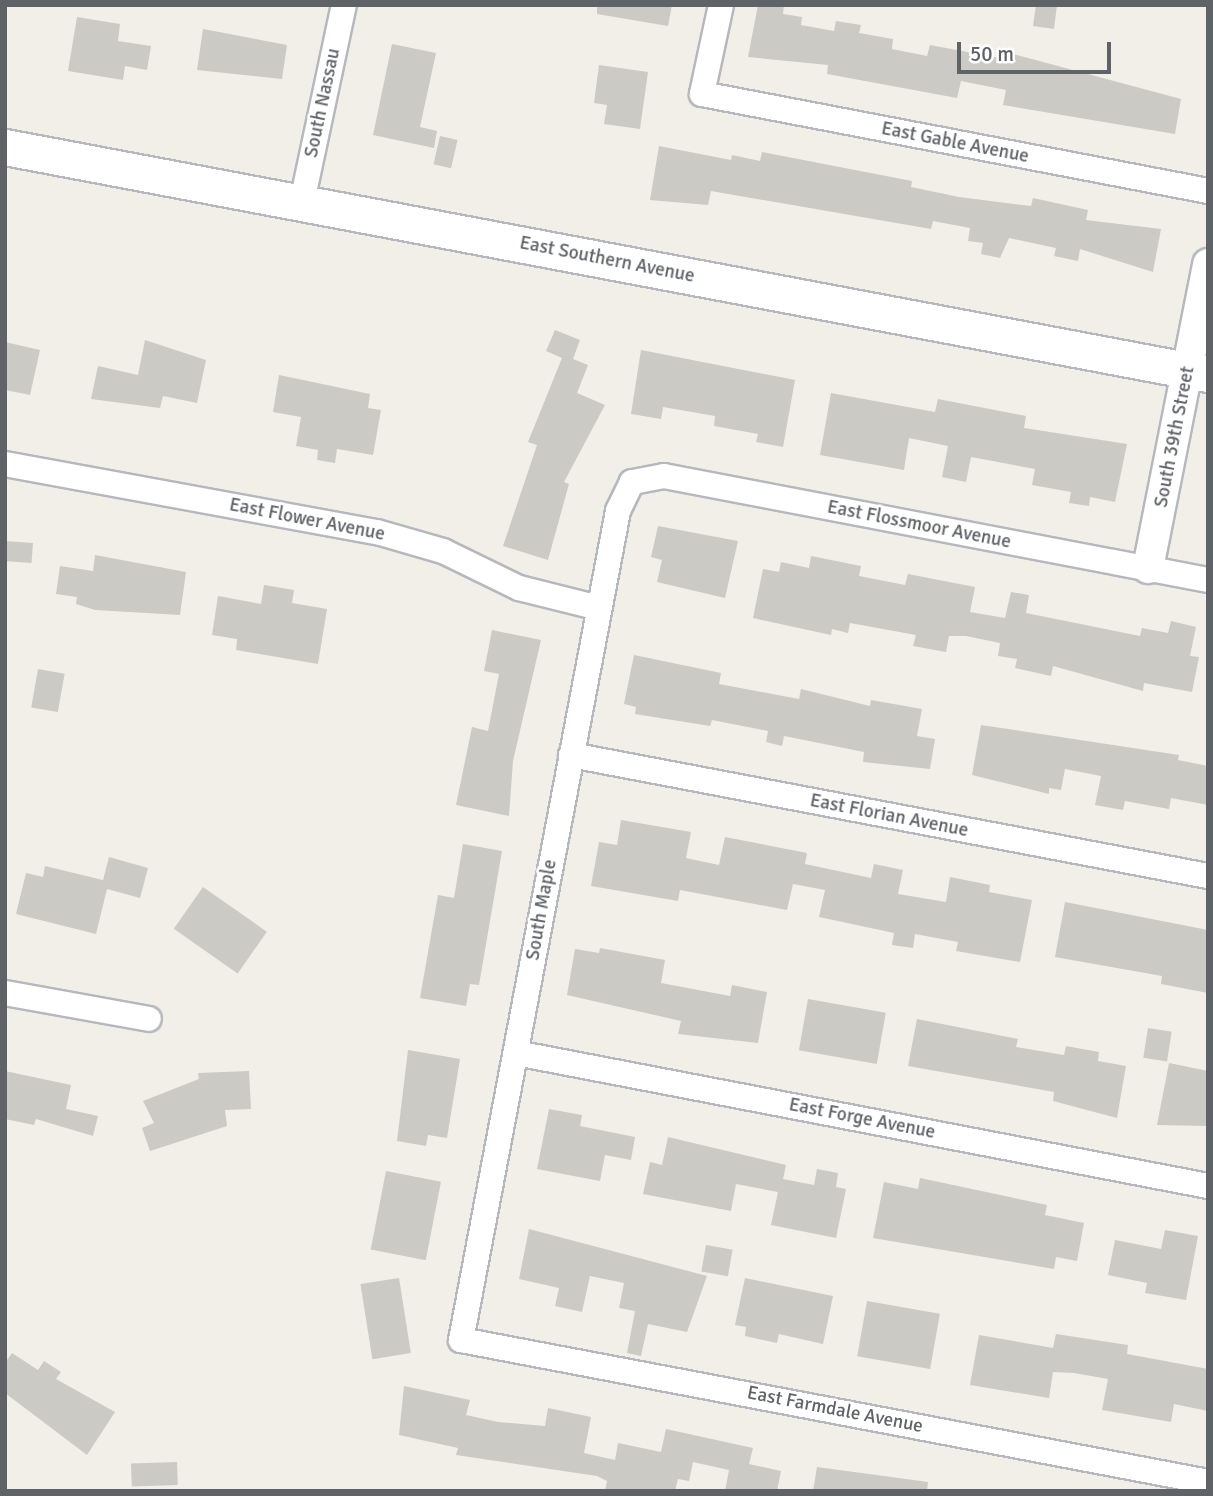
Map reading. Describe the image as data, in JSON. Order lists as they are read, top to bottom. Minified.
{"streets":{"main road":["East Southern Avenue"],"street":["South Nassau","East Gable Avenue","South 39th Street","East Flower Avenue","East Flossmoor Avenue","East Florian Avenue","South Maple","East Forge Avenue","East Farmdale Avenue"]},"crossings":[["South Nassau","East Southern Avenue"],["East Southern Avenue","South 39th Street"],["South 39th Street","East Flossmoor Avenue"],["East Flower Avenue","South Maple"],["East Flossmoor Avenue","South Maple"],["East Florian Avenue","South Maple"],["South Maple","East Forge Avenue"],["South Maple","East Farmdale Avenue"]],"scale_bar":"50 m"}
